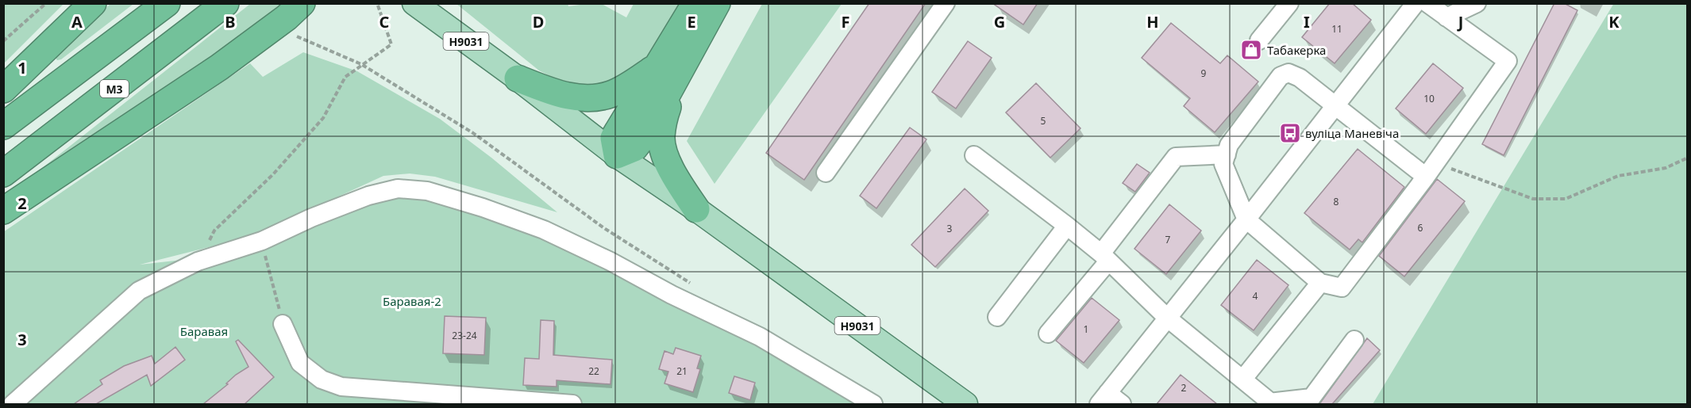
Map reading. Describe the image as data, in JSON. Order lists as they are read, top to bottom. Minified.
{"streets":{"highway":["М3"],"main road":["Н9031"]},"parks":["Баравая-2","Баравая"],"places":{"shop":["Табакерка"],"bus stop":["вуліца Маневіча"]},"house_numbers":["11","9","10","5","8","6","3","7","4","1","23-24","22","21","2"],"grid":{"columns":["A","B","C","D","E","F","G","H","I","J","K"],"rows":["1","2","3"]}}
